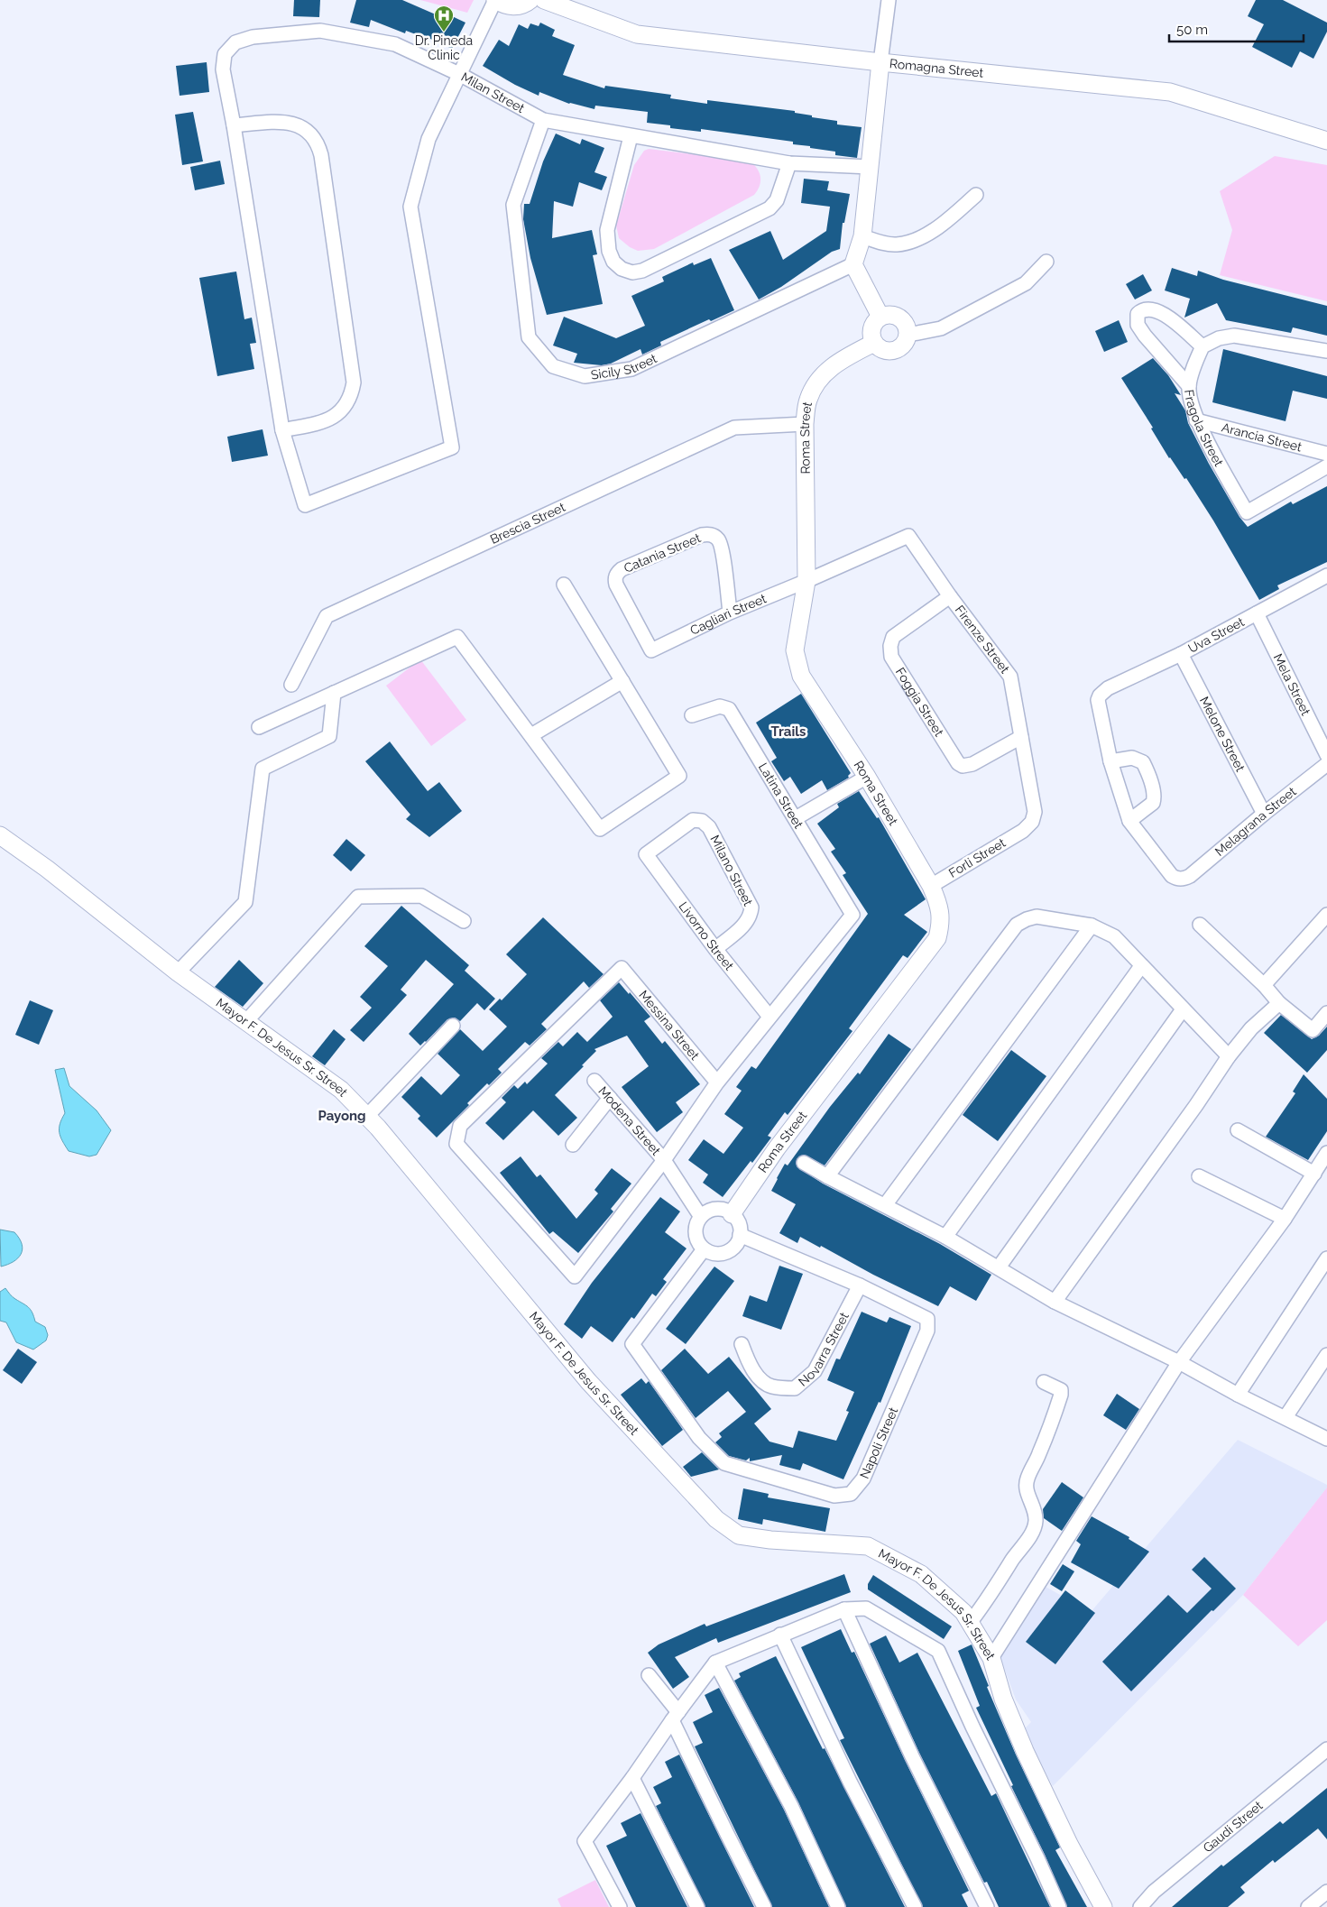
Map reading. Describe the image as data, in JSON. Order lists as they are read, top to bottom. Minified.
{"streets":{"street":["Romagna Street","Milan Street","Sicily Street","Fragola Street","Arancia Street","Roma Street","Brescia Street","Catania Street","Cagliari Street","Uva Street","Firenze Street","Mela Street","Foggia Street","Melone Street","Latina Street","Melagrana Street","Forli Street","Milano Street","Livorno Street","Messina Street","Mayor F. De Jesus Sr. Street","Modena Street","Novarra Street","Napoli Street","Gaudi Street"]},"crossings":[["Milan Street","Sicily Street"],["Fragola Street","Arancia Street"],["Roma Street","Brescia Street"],["Roma Street","Cagliari Street"],["Roma Street","Forli Street"],["Roma Street","Modena Street"],["Roma Street","Napoli Street"],["Catania Street","Cagliari Street"],["Cagliari Street","Firenze Street"],["Uva Street","Mela Street"],["Uva Street","Melone Street"],["Firenze Street","Foggia Street"],["Firenze Street","Forli Street"],["Melone Street","Melagrana Street"],["Latina Street","Livorno Street"],["Milano Street","Livorno Street"],["Messina Street","Modena Street"],["Modena Street","Napoli Street"],["Novarra Street","Napoli Street"]],"districts":["Trails","Payong"],"places":{"hospital":["Dr. Pineda Clinic"]},"scale_bar":"50 m"}
